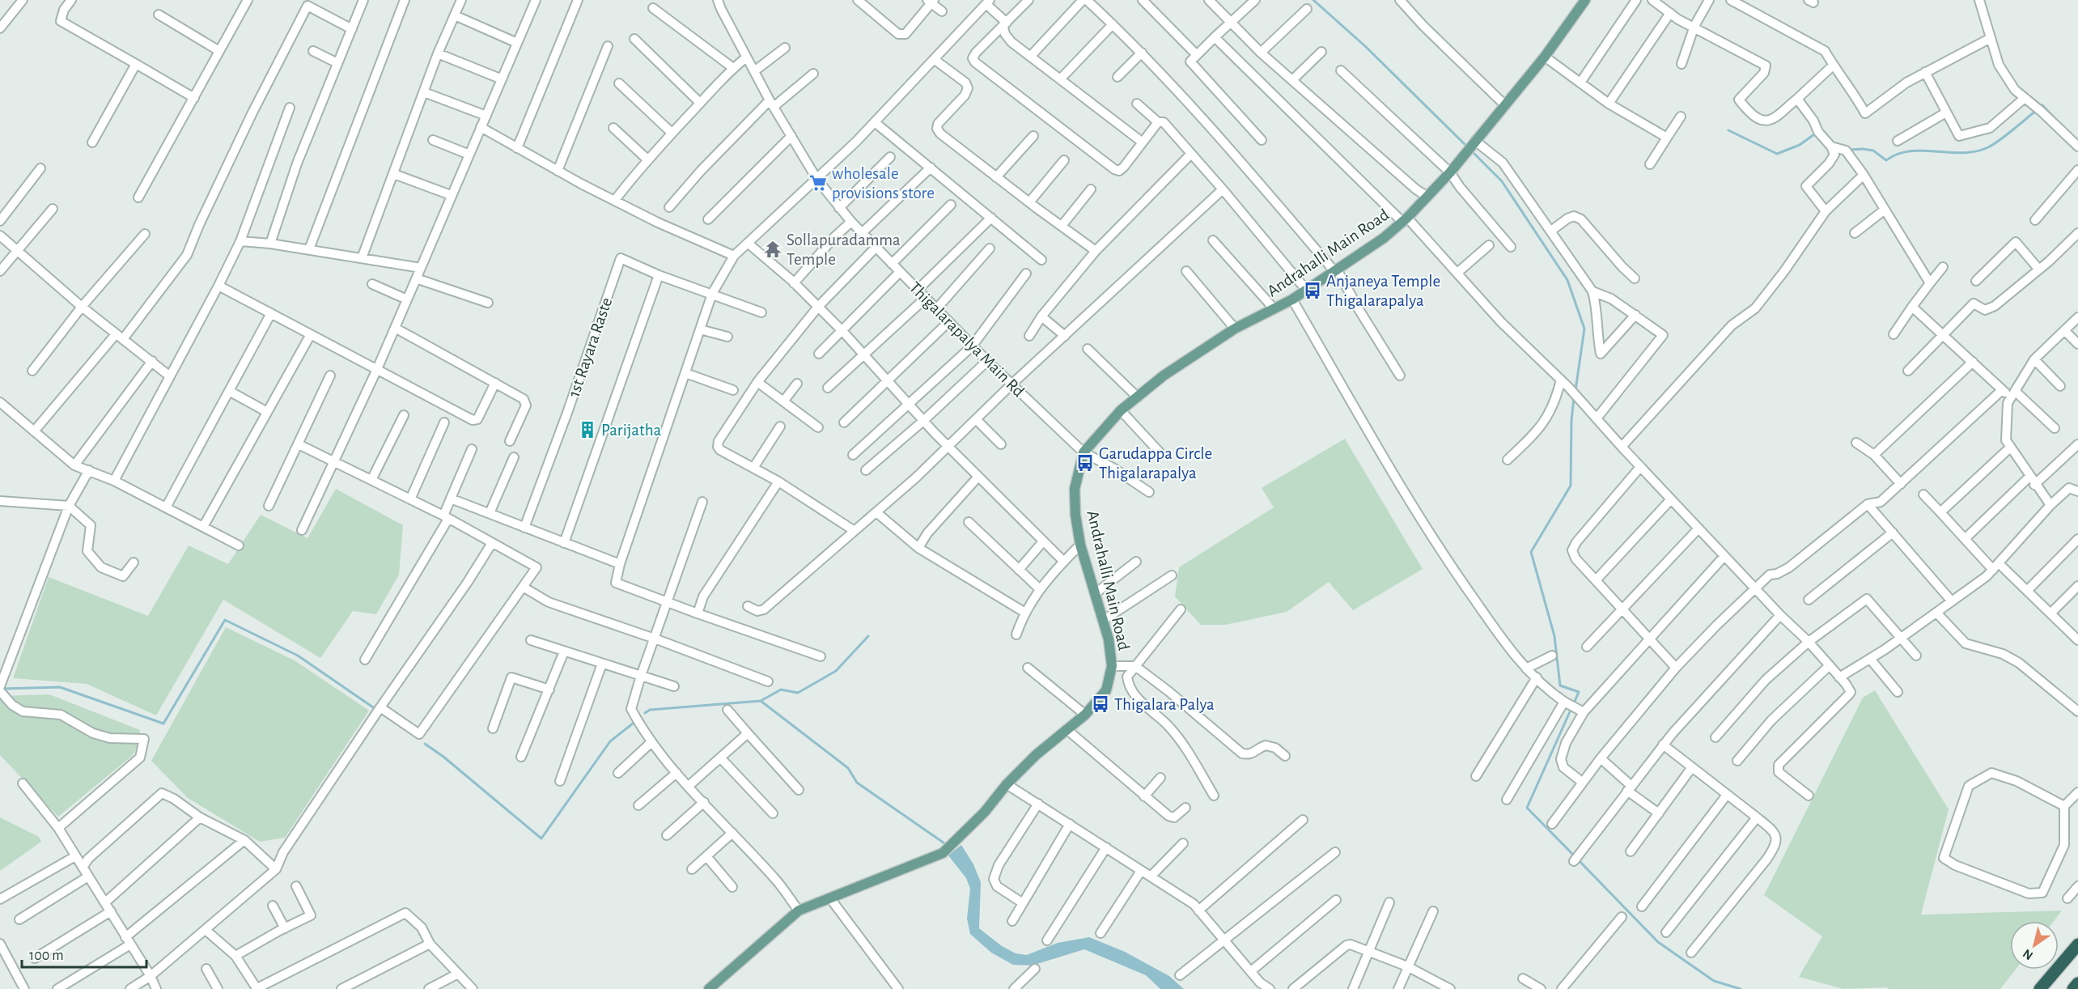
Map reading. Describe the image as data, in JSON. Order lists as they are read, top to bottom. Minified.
{"streets":{"main road":["Andrahalli Main Road"],"street":["Thigalarapalya Main Rd","1st Rayara Raste"]},"crossings":[["Andrahalli Main Road","Thigalarapalya Main Rd"]],"places":{"supermarket":["wholesale provisions store"],"temple":["Sollapuradamma Temple"],"bus stop":["Anjaneya Temple Thigalarapalya","Garudappa Circle Thigalarapalya","Thigalara Palya"],"building":["Parijatha"]},"scale_bar":"100 m","north":"bottom left"}
